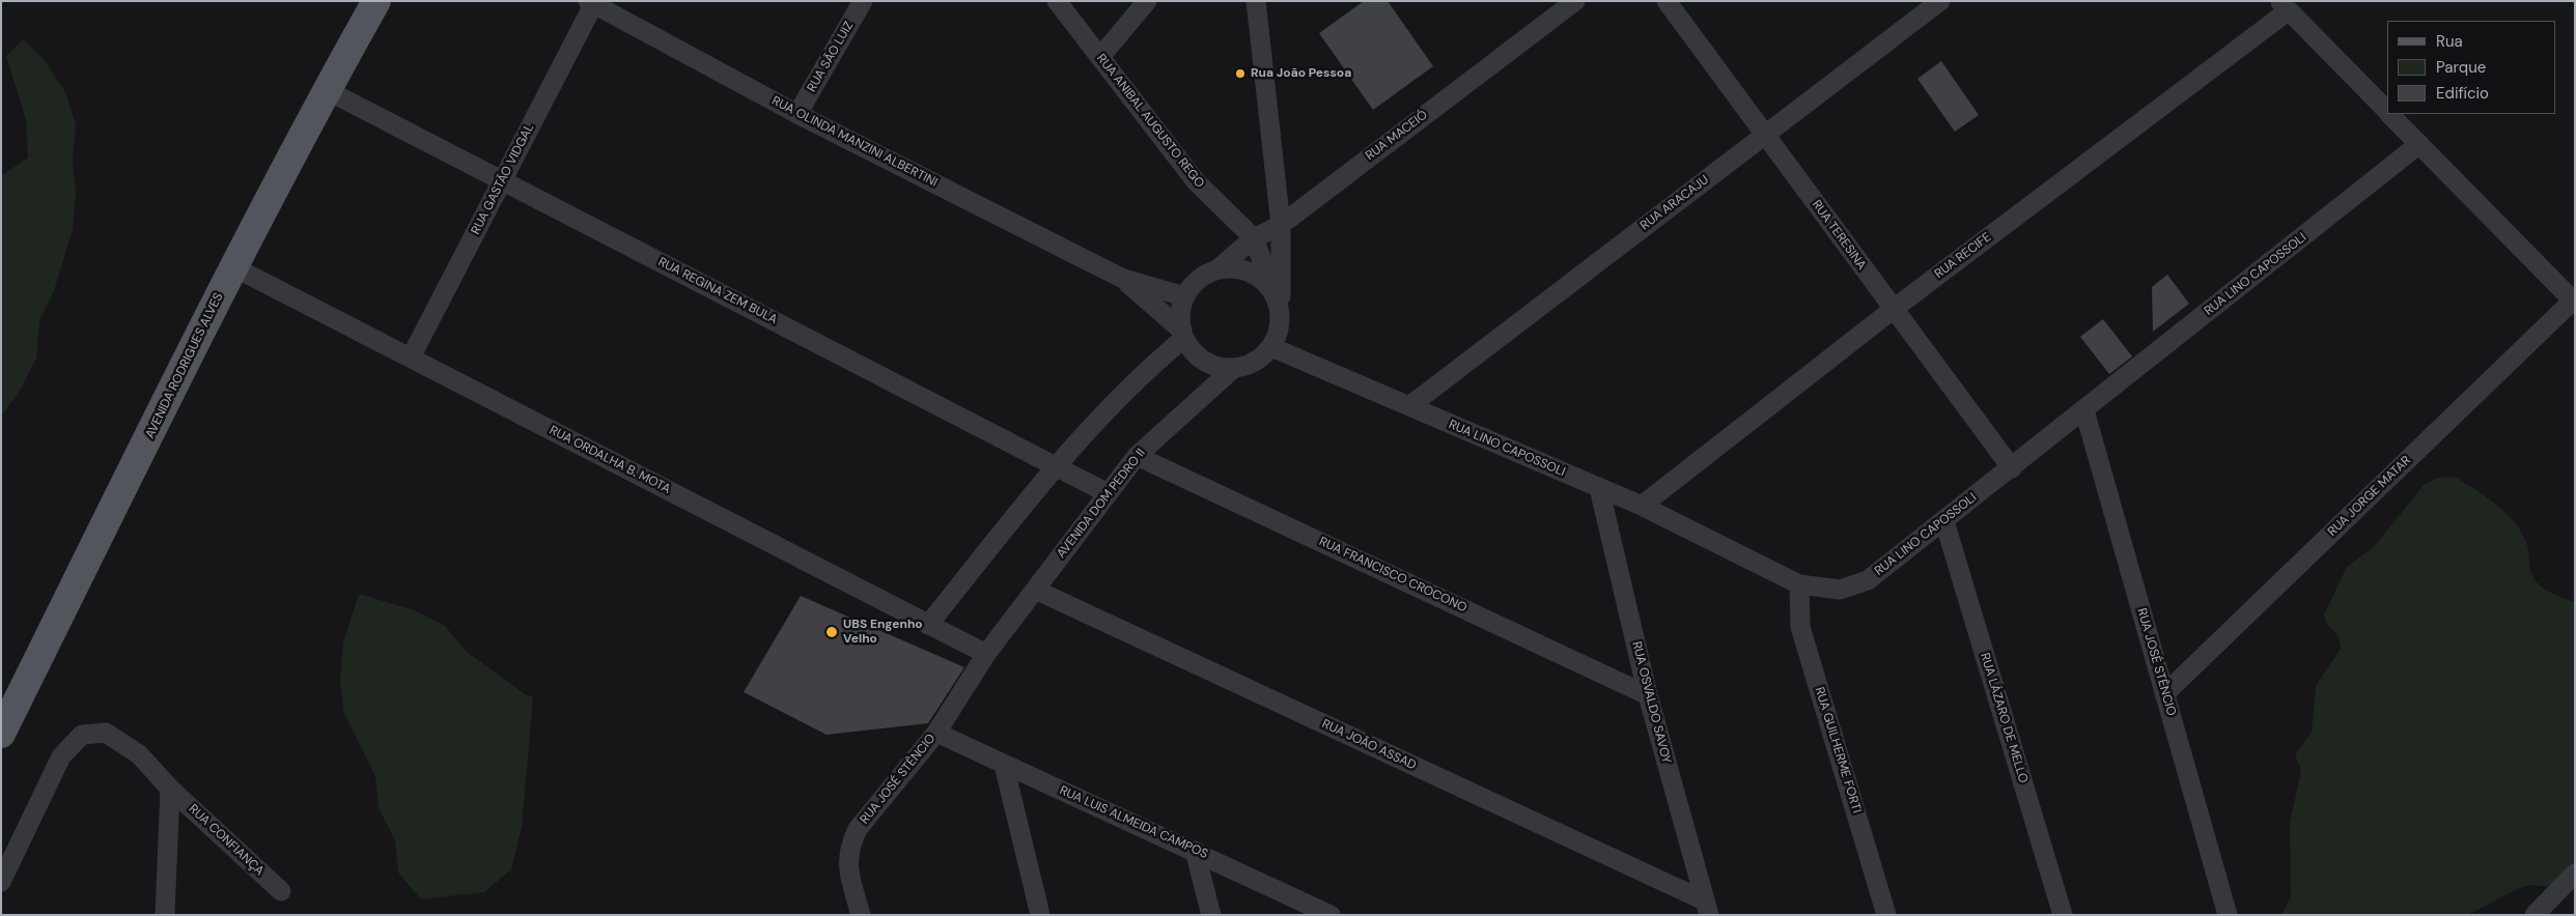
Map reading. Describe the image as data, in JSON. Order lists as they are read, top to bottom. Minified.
{"streets":{"main road":["AVENIDA RODRIGUES ALVES"],"street":["RUA SÃO LUIZ","RUA ANIBAL AUGUSTO REGO","RUA MACEIÓ","RUA OLINDA MANZINI ALBERTINI","RUA GASTÃO VIDGAL","RUA ARACAJU","RUA TERESINA","RUA RECIFE","RUA LINO CAPOSSOLI","RUA REGINA ZEM BULA","RUA ORDALHA B. MOTA","RUA JORGE MATAR","AVENIDA DOM PEDRO II","RUA FRANCISCO CROCONO","RUA JOSÉ STÊNCIO","RUA OSVALDO SAVOY","RUA LÁZARO DE MELLO","RUA JOÃO ASSAD","RUA GUILHERME FORTI","RUA LUIS ALMEIDA CAMPOS","RUA CONFIANÇA"]},"crossings":[["RUA SÃO LUIZ","RUA OLINDA MANZINI ALBERTINI"],["RUA ANIBAL AUGUSTO REGO","RUA MACEIÓ"],["RUA ANIBAL AUGUSTO REGO","RUA OLINDA MANZINI ALBERTINI"],["RUA ANIBAL AUGUSTO REGO","RUA LINO CAPOSSOLI"],["RUA ANIBAL AUGUSTO REGO","AVENIDA DOM PEDRO II"],["RUA MACEIÓ","RUA OLINDA MANZINI ALBERTINI"],["RUA MACEIÓ","RUA LINO CAPOSSOLI"],["RUA MACEIÓ","AVENIDA DOM PEDRO II"],["RUA OLINDA MANZINI ALBERTINI","RUA GASTÃO VIDGAL"],["RUA OLINDA MANZINI ALBERTINI","RUA LINO CAPOSSOLI"],["RUA OLINDA MANZINI ALBERTINI","AVENIDA DOM PEDRO II"],["RUA GASTÃO VIDGAL","RUA REGINA ZEM BULA"],["RUA GASTÃO VIDGAL","RUA ORDALHA B. MOTA"],["RUA ARACAJU","RUA TERESINA"],["RUA ARACAJU","RUA LINO CAPOSSOLI"],["RUA TERESINA","RUA RECIFE"],["RUA TERESINA","RUA LINO CAPOSSOLI"],["RUA RECIFE","RUA LINO CAPOSSOLI"],["RUA LINO CAPOSSOLI","AVENIDA DOM PEDRO II"],["RUA LINO CAPOSSOLI","RUA JOSÉ STÊNCIO"],["RUA LINO CAPOSSOLI","RUA OSVALDO SAVOY"],["RUA LINO CAPOSSOLI","RUA LÁZARO DE MELLO"],["RUA LINO CAPOSSOLI","RUA GUILHERME FORTI"],["RUA REGINA ZEM BULA","AVENIDA RODRIGUES ALVES"],["RUA REGINA ZEM BULA","AVENIDA DOM PEDRO II"],["AVENIDA RODRIGUES ALVES","RUA ORDALHA B. MOTA"],["RUA ORDALHA B. MOTA","AVENIDA DOM PEDRO II"],["RUA ORDALHA B. MOTA","RUA JOSÉ STÊNCIO"],["RUA JORGE MATAR","RUA JOSÉ STÊNCIO"],["AVENIDA DOM PEDRO II","RUA FRANCISCO CROCONO"],["AVENIDA DOM PEDRO II","RUA JOSÉ STÊNCIO"],["AVENIDA DOM PEDRO II","RUA JOÃO ASSAD"],["RUA FRANCISCO CROCONO","RUA OSVALDO SAVOY"],["RUA JOSÉ STÊNCIO","RUA LUIS ALMEIDA CAMPOS"],["RUA OSVALDO SAVOY","RUA JOÃO ASSAD"]],"places":["Rua João Pessoa","UBS Engenho Velho"],"legend":["Rua","Parque","Edifício"]}
